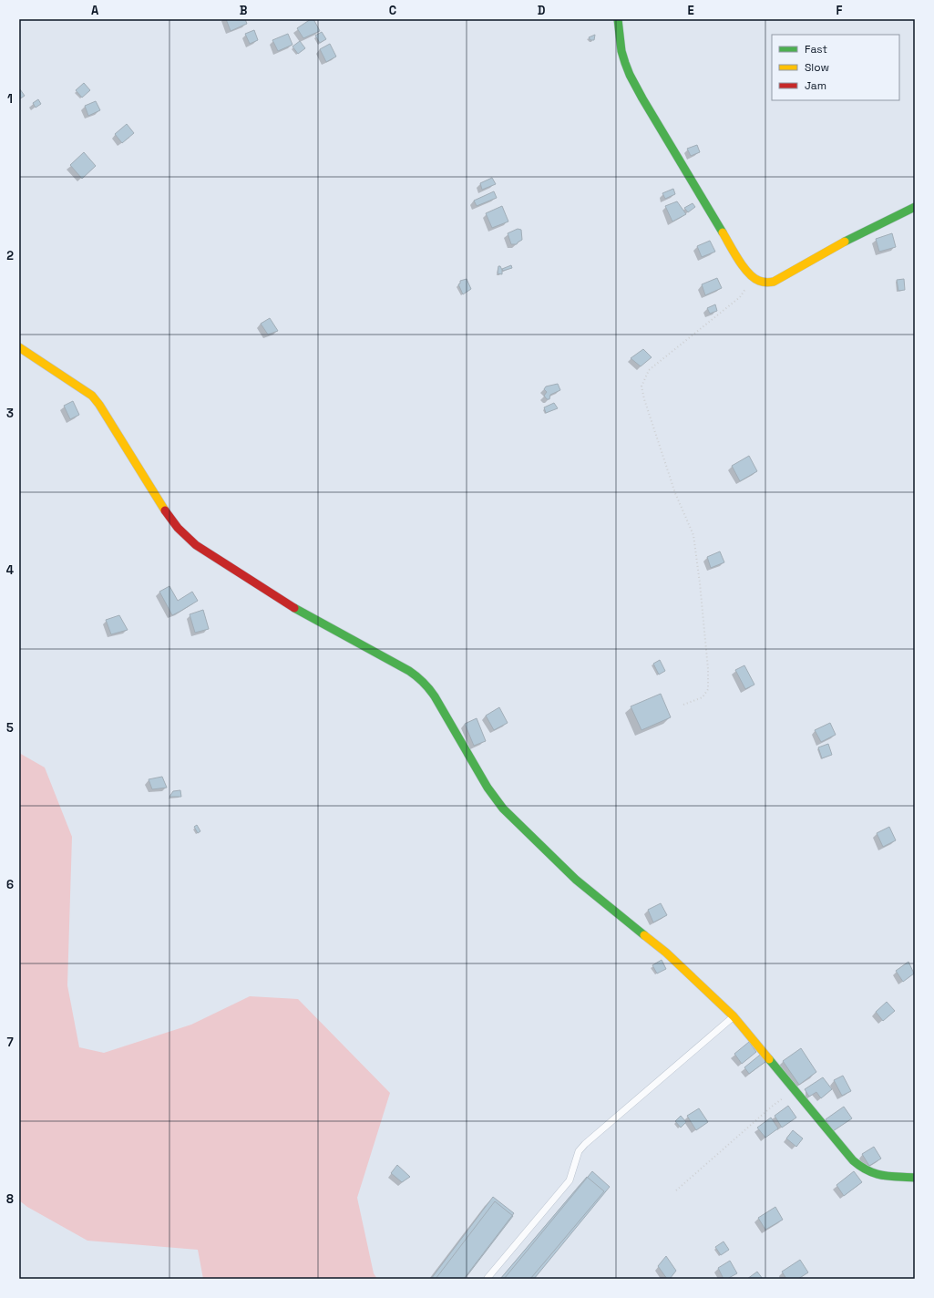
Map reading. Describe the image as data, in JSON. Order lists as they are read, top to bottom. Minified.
{"legend":["Fast","Slow","Jam"],"grid":{"columns":["A","B","C","D","E","F"],"rows":["1","2","3","4","5","6","7","8"]}}
